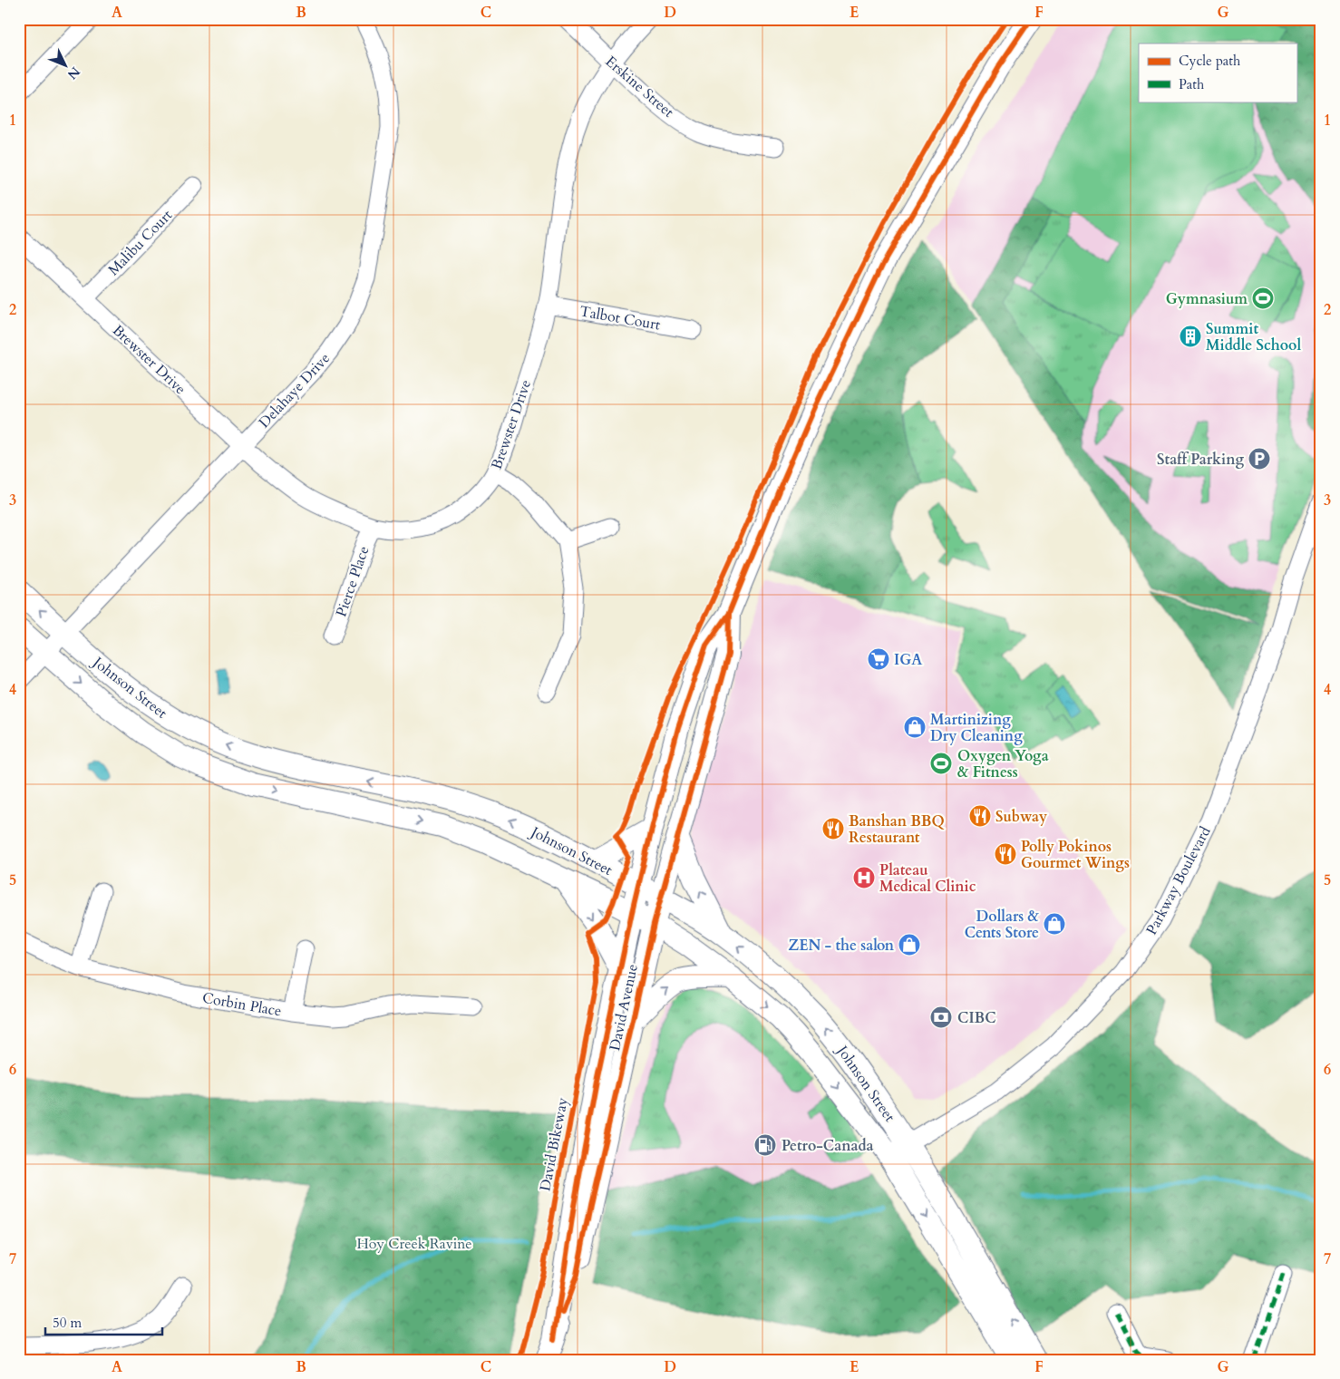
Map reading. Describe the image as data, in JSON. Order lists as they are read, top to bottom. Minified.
{"streets":{"main road":["Johnson Street","David Avenue"],"street":["Erskine Street","Malibu Court","Talbot Court","Brewster Drive","Delahaye Drive","Pierce Place","Parkway Boulevard","Corbin Place"],"cycle path":["David Bikeway"]},"crossings":[["Erskine Street","Brewster Drive"],["Malibu Court","Brewster Drive"],["Talbot Court","Brewster Drive"],["Brewster Drive","Delahaye Drive"],["Brewster Drive","Pierce Place"],["Delahaye Drive","Johnson Street"],["Johnson Street","Parkway Boulevard"],["Johnson Street","David Avenue"]],"parks":["Hoy Creek Ravine"],"places":{"sports":["Gymnasium","Oxygen Yoga & Fitness"],"building":["Summit Middle School"],"parking":["Staff Parking"],"supermarket":["IGA"],"shop":["Martinizing Dry Cleaning","Dollars & Cents Store","ZEN - the salon"],"restaurant":["Subway","Banshan BBQ Restaurant","Polly Pokinos Gourmet Wings"],"hospital":["Plateau Medical Clinic"],"bank":["CIBC"],"fuel station":["Petro-Canada"]},"legend":["Cycle path","Path"],"scale_bar":"50 m","north":"bottom right","grid":{"columns":["A","B","C","D","E","F","G"],"rows":["1","2","3","4","5","6","7"]}}
